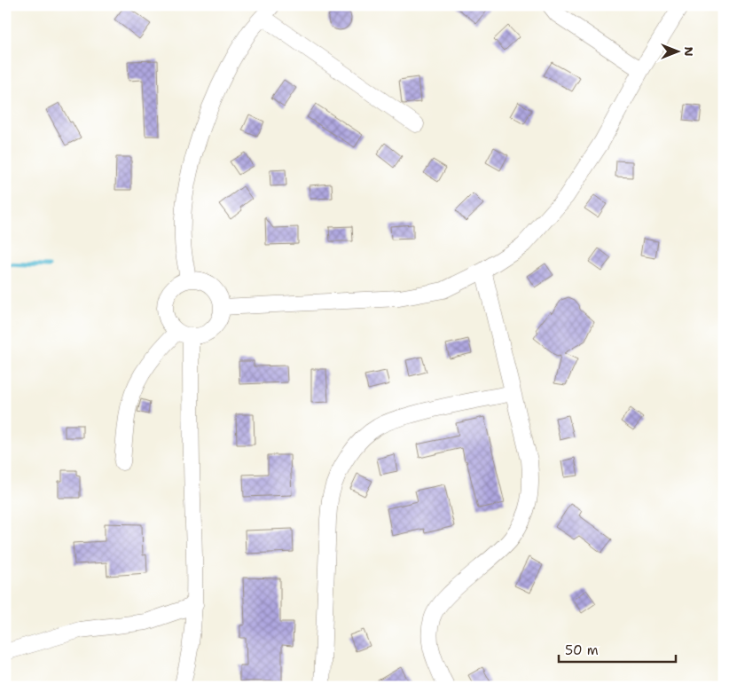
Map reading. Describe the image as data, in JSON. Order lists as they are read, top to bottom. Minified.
{"scale_bar":"50 m","north":"right"}
